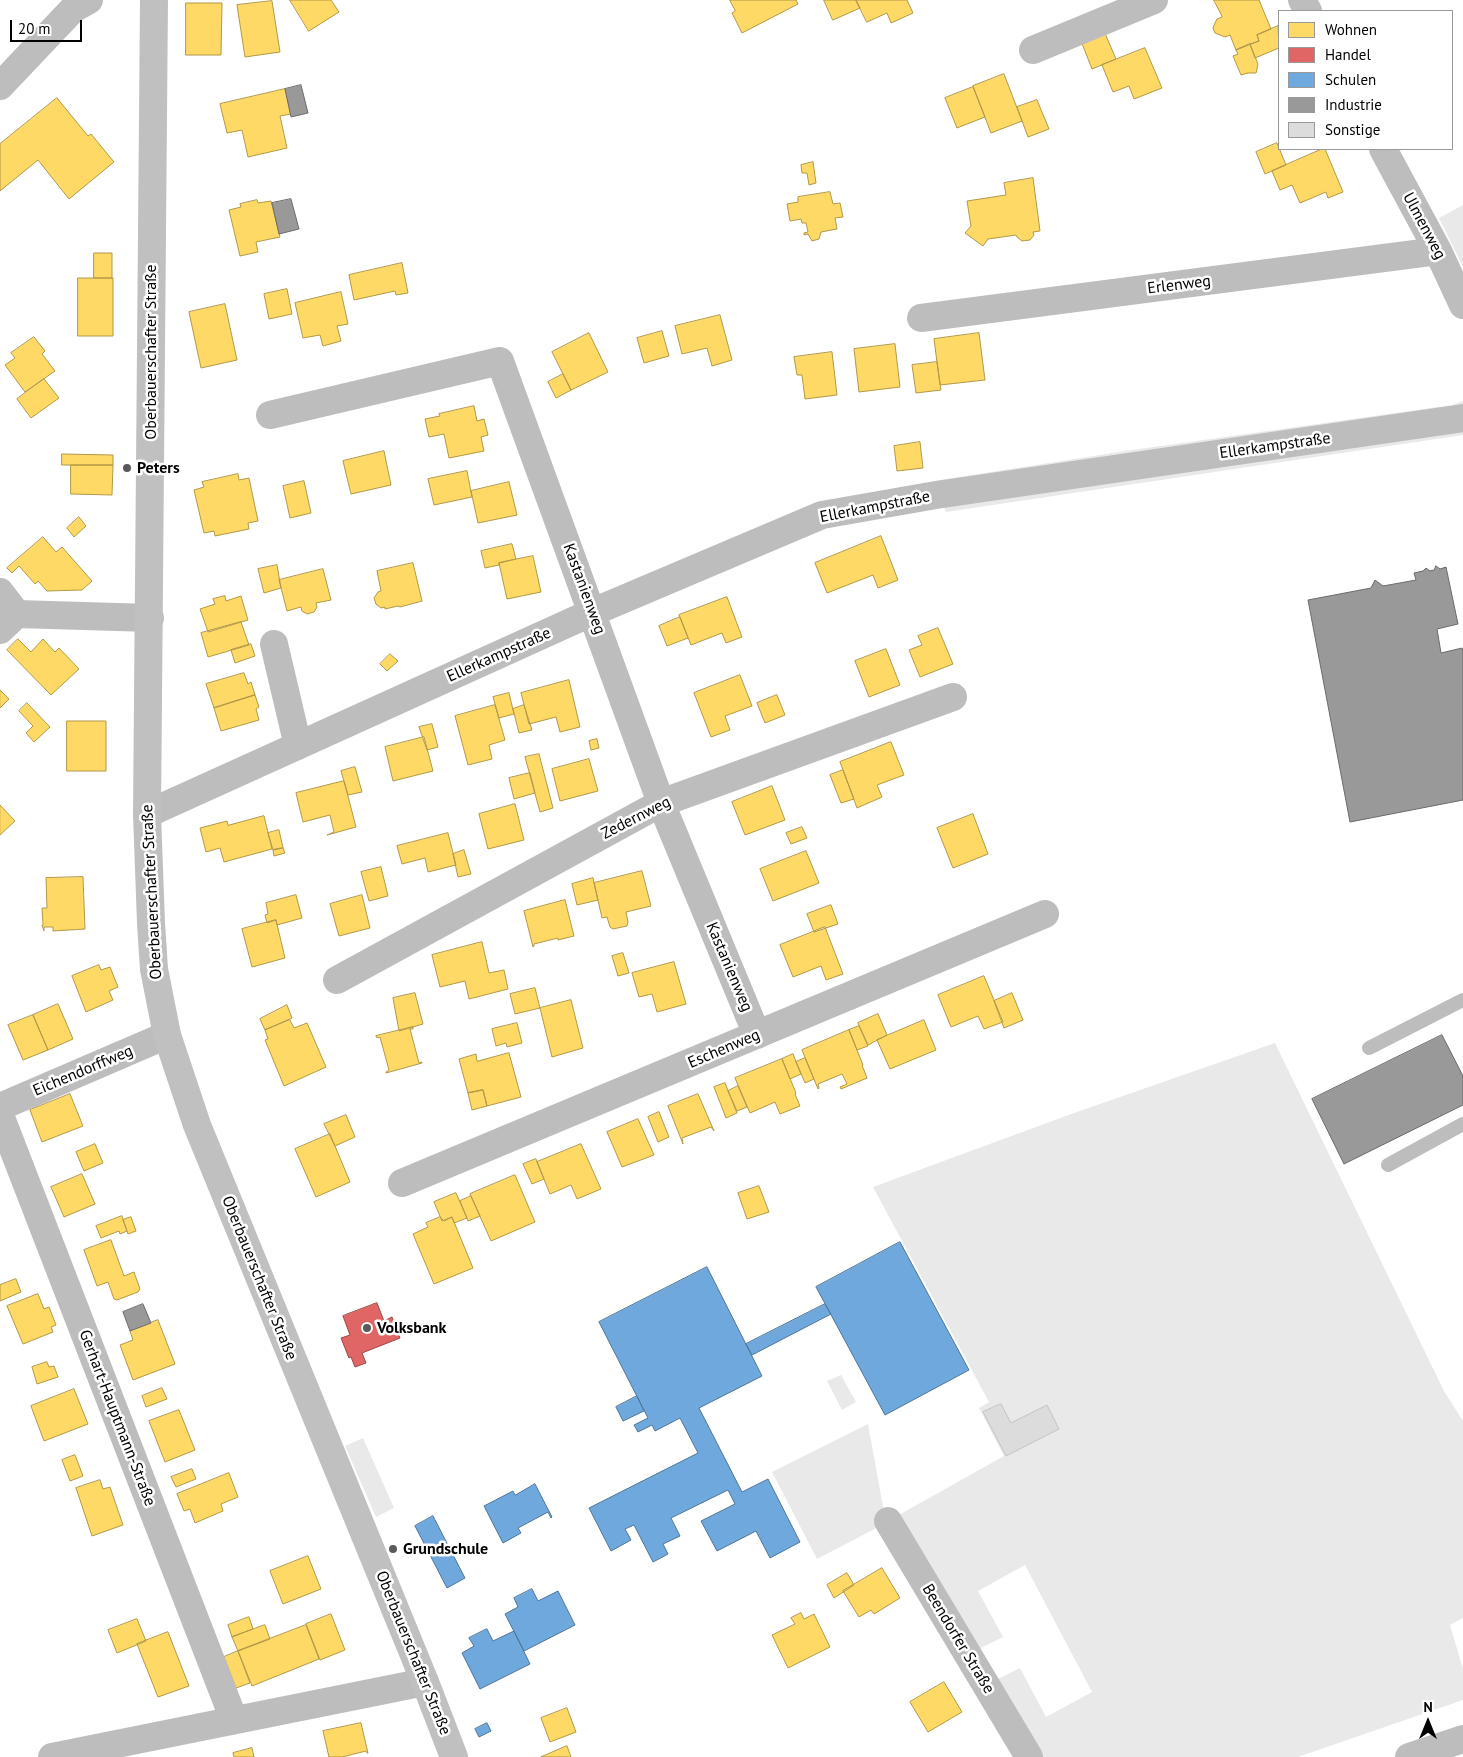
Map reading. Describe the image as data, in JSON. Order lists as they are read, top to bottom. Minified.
{"streets":{"main road":["Oberbauerschafter Straße"],"street":["Ulmenweg","Erlenweg","Ellerkampstraße","Kastanienweg","Zedernweg","Eschenweg","Eichendorffweg","Gerhart-Hauptmann-Straße","Beendorfer Straße"]},"crossings":[["Ulmenweg","Erlenweg"],["Oberbauerschafter Straße","Ellerkampstraße"],["Oberbauerschafter Straße","Eichendorffweg"],["Ellerkampstraße","Kastanienweg"],["Kastanienweg","Zedernweg"],["Kastanienweg","Eschenweg"]],"places":["Peters","Volksbank","Grundschule"],"legend":["Wohnen","Handel","Schulen","Industrie","Sonstige"],"scale_bar":"20 m","north":"top"}
